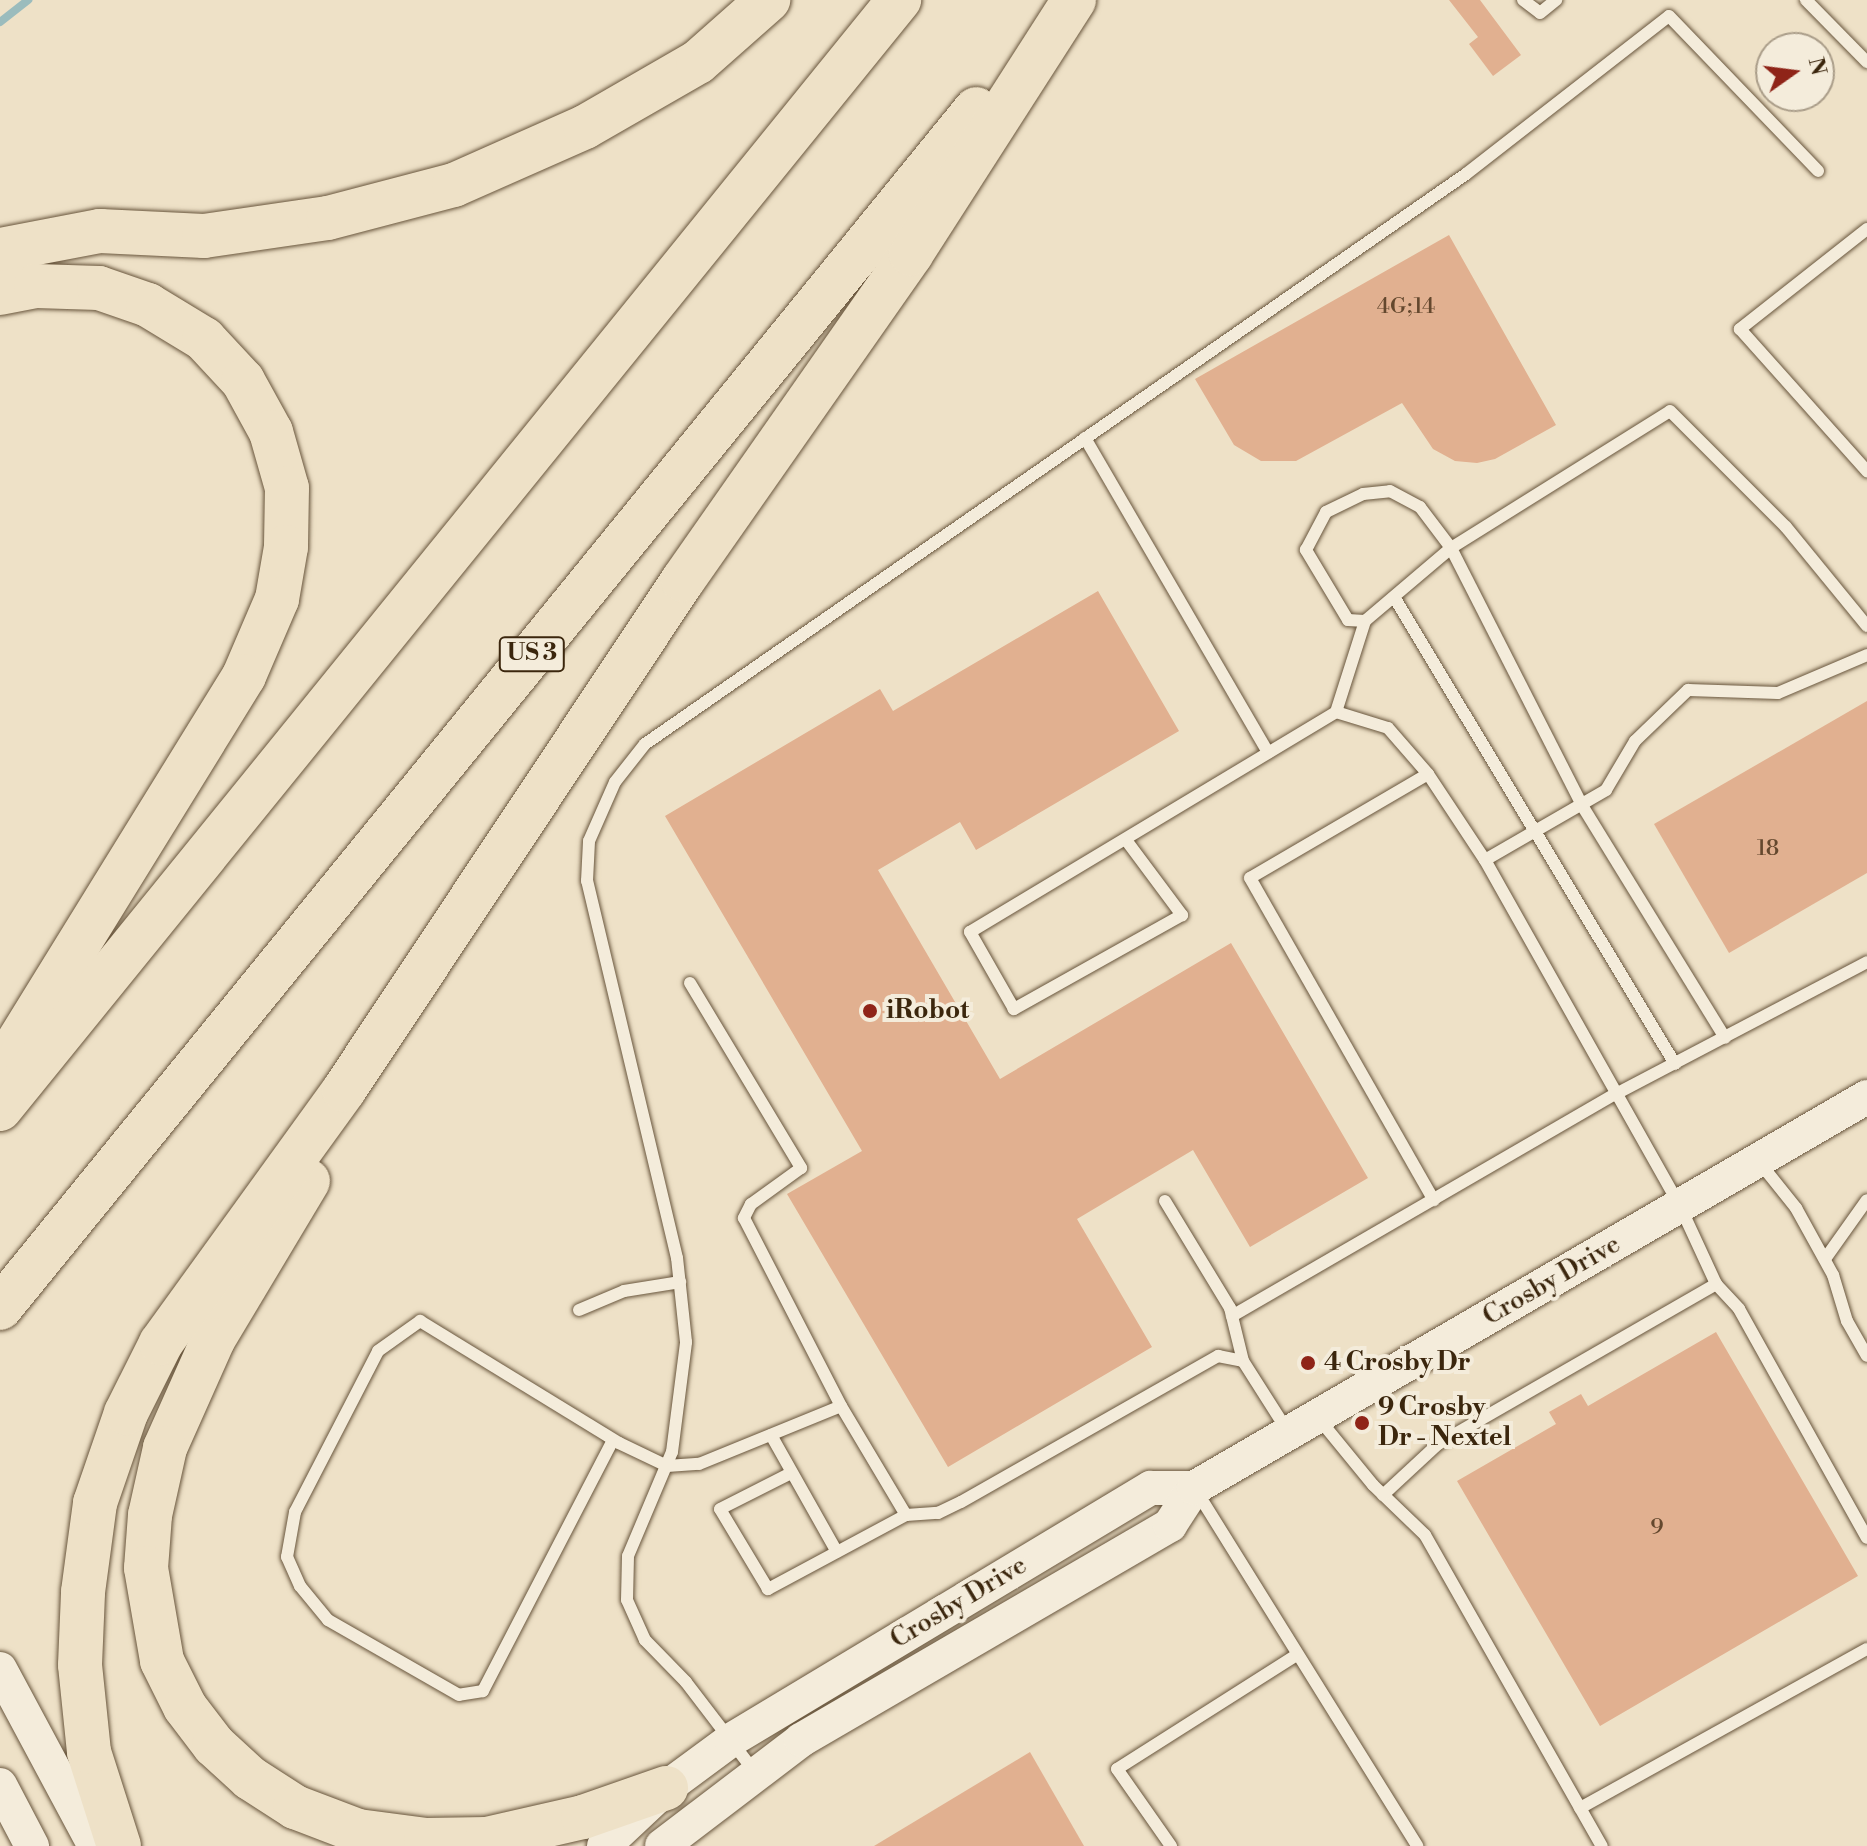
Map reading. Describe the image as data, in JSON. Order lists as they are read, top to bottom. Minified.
{"streets":{"highway":["US 3"],"main road":["Crosby Drive"]},"places":["iRobot","4 Crosby Dr","9 Crosby Dr - Nextel"],"house_numbers":["4G;14","18","9"],"north":"right"}
